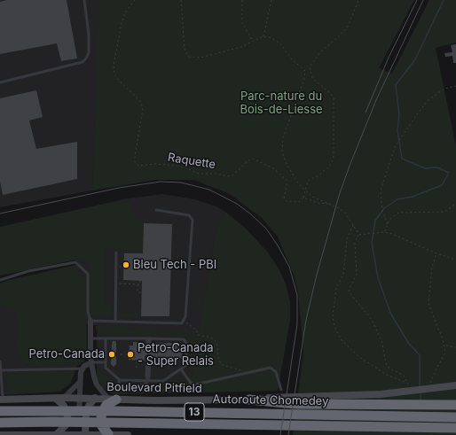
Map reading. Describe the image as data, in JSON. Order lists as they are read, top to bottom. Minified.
{"streets":{"highway":["Autoroute Chomedey","13"],"main road":["Boulevard Pitfield"],"path":["Raquette"]},"parks":["Parc-nature du Bois-de-Liesse"],"places":["Bleu Tech - PBI","Petro-Canada","Petro-Canada - Super Relais"]}
